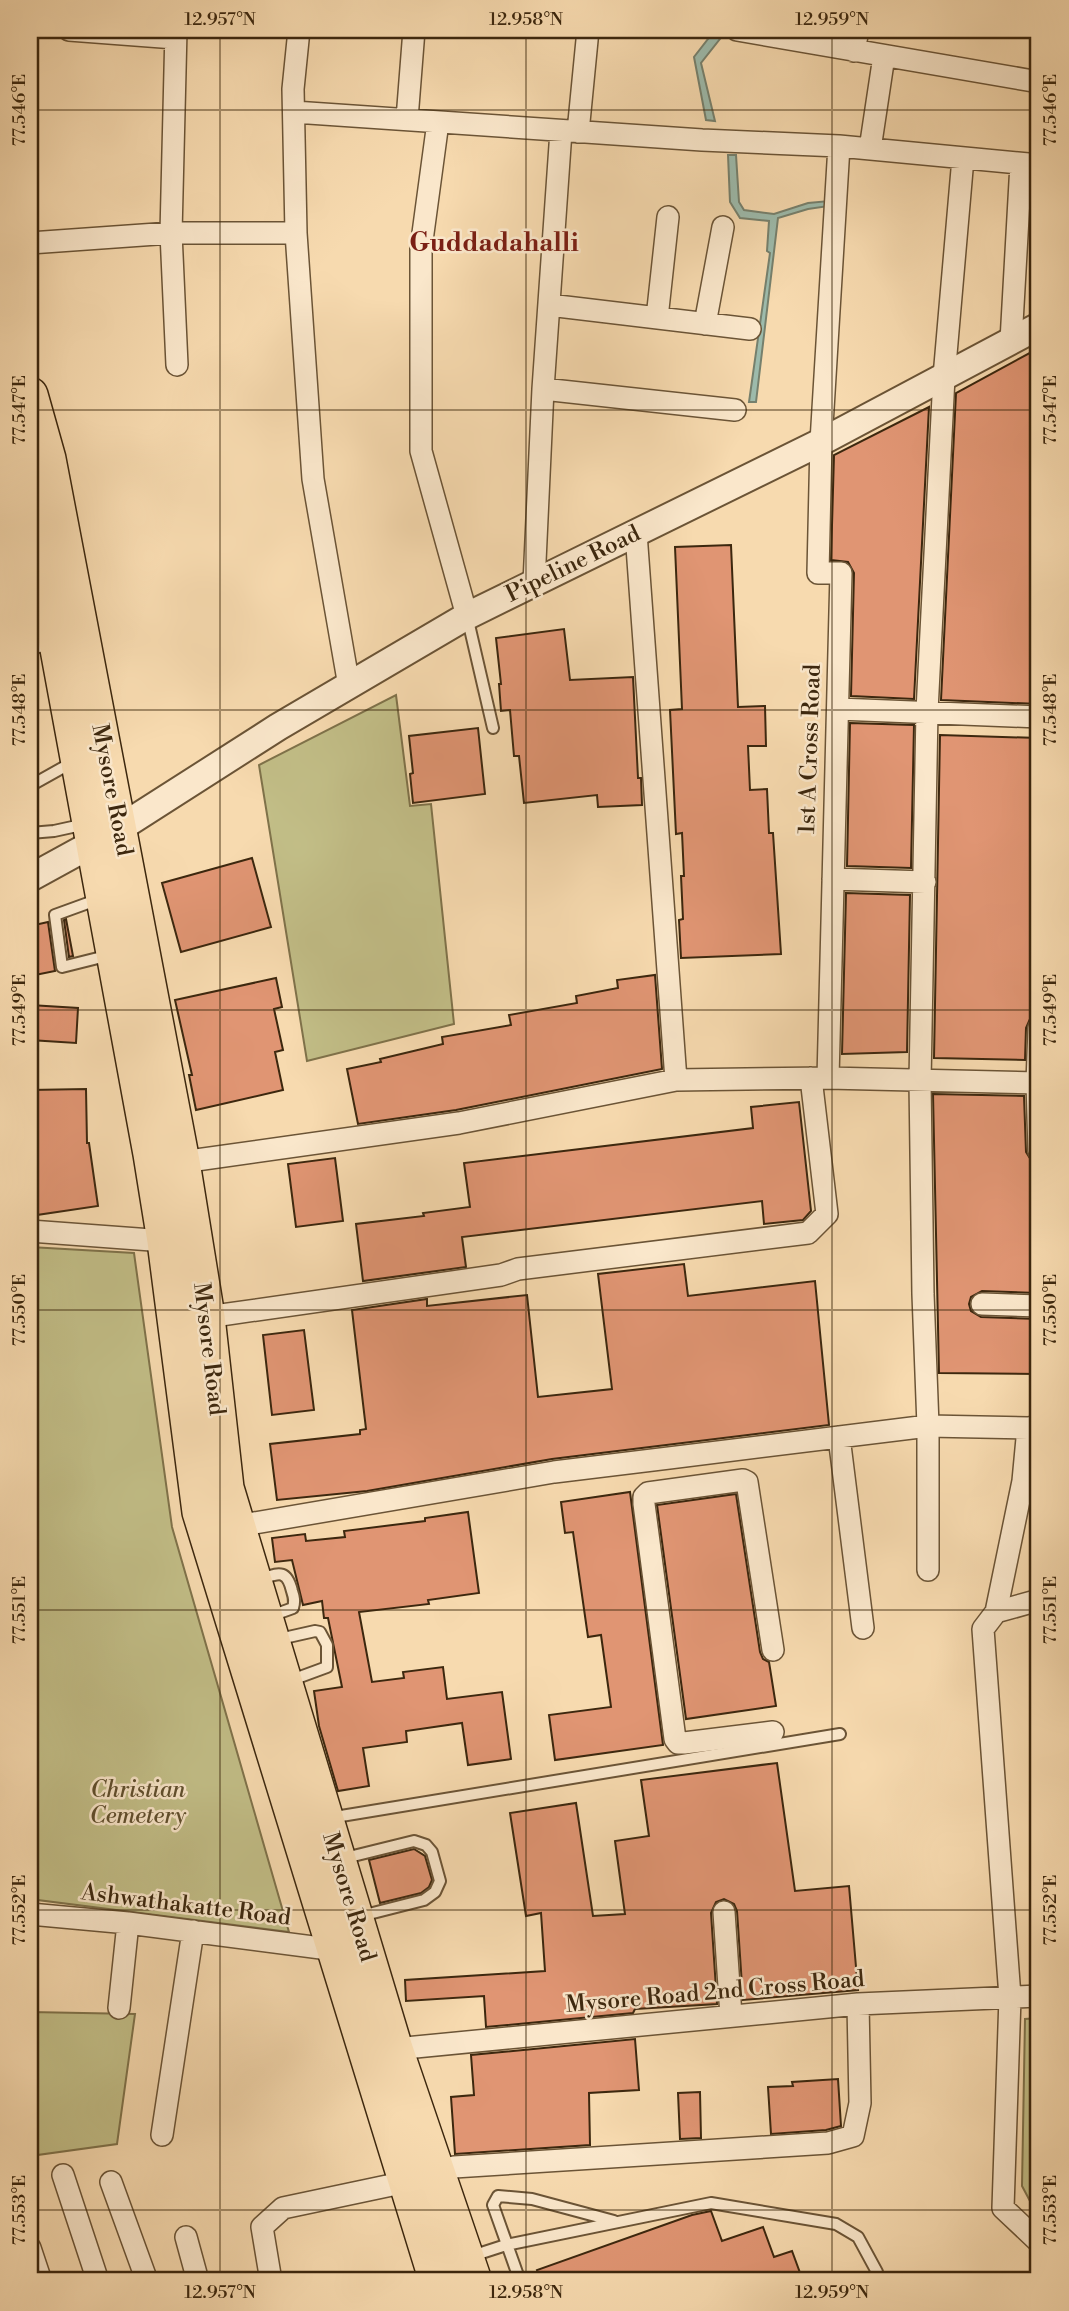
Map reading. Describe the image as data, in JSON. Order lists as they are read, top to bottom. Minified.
{"streets":{"highway":["Mysore Road"],"street":["Pipeline Road","1st A Cross Road","Ashwathakatte Road","Mysore Road 2nd Cross Road"]},"crossings":[["Pipeline Road","1st A Cross Road"],["Pipeline Road","Mysore Road"],["1st A Cross Road","Mysore Road"],["Mysore Road","Ashwathakatte Road"],["Mysore Road","Mysore Road 2nd Cross Road"]],"districts":["Guddadahalli"],"parks":["Christian Cemetery"],"coordinates":["12.957°N","12.958°N","12.959°N","77.546°E","77.547°E","77.548°E","77.549°E","77.550°E","77.551°E","77.552°E","77.553°E"]}
